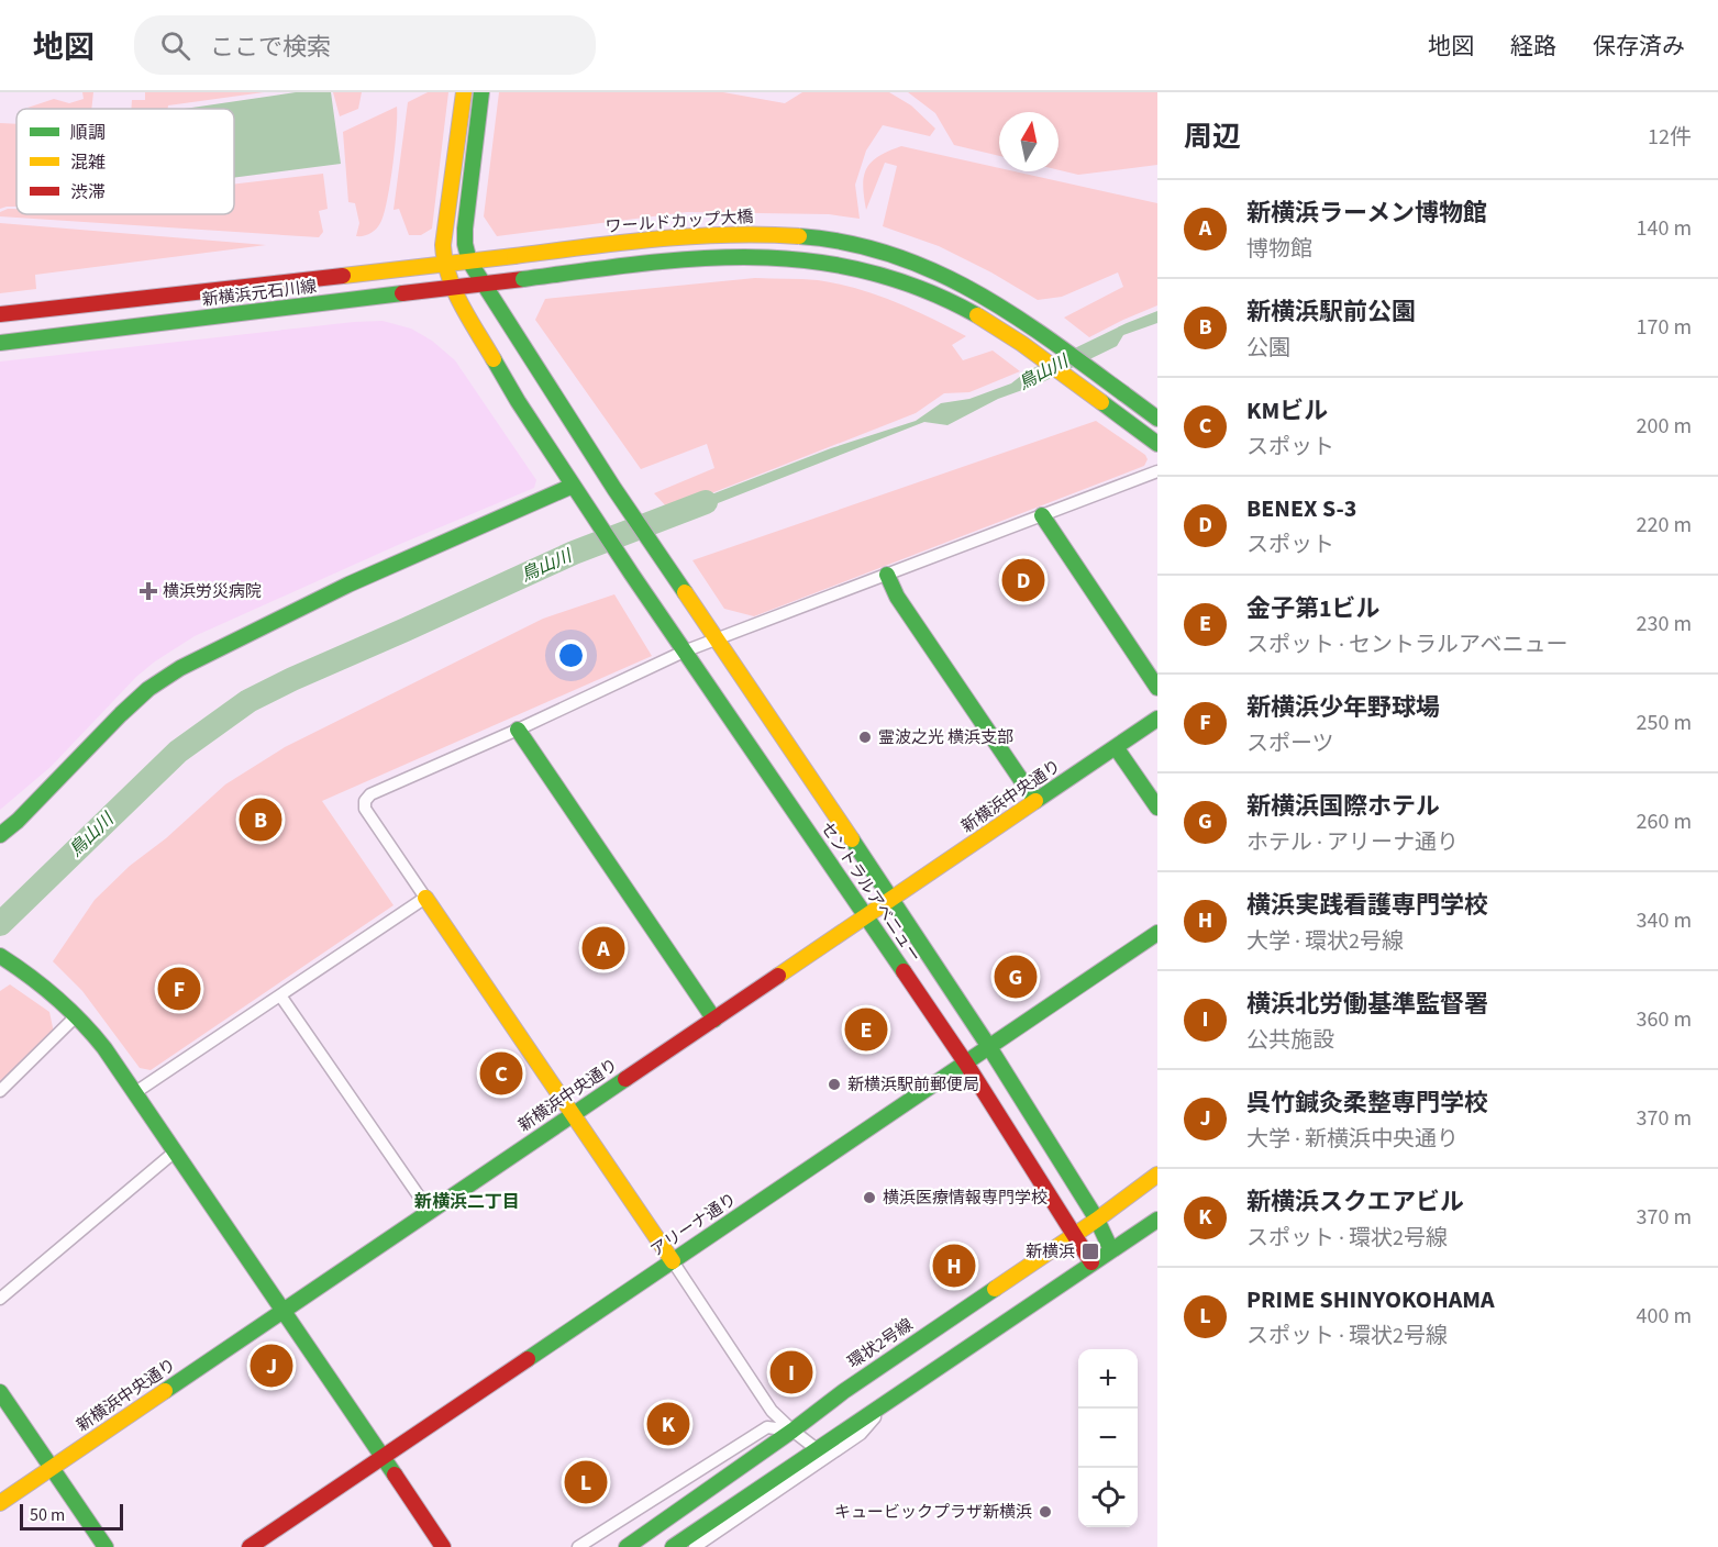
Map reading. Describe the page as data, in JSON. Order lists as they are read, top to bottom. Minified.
{"streets":{"street":["ワールドカップ大橋","新横浜元石川線","新横浜中央通り","セントラルアベニュー","アリーナ通り","環状2号線"]},"crossings":[["ワールドカップ大橋","新横浜元石川線"],["新横浜元石川線","セントラルアベニュー"],["新横浜中央通り","セントラルアベニュー"],["セントラルアベニュー","アリーナ通り"],["セントラルアベニュー","環状2号線"]],"districts":["新横浜二丁目"],"water":["鳥山川"],"places":{"health":["横浜労災病院"],"other":["霊波之光 横浜支部","新横浜駅前郵便局","横浜医療情報専門学校","キュービックプラザ新横浜"],"transit":["新横浜"]},"legend":["順調","混雑","渋滞"],"scale_bar":"50 m","north":"top","page":{"header":"地図","search":"ここで検索","nav":["地図","経路","保存済み"],"heading":["周辺","12件"],"list":[{"mark":"A","name":"新横浜ラーメン博物館","note":"博物館","value":"140 m"},{"mark":"B","name":"新横浜駅前公園","note":"公園","value":"170 m"},{"mark":"C","name":"KMビル","note":"スポット","value":"200 m"},{"mark":"D","name":"BENEX S-3","note":"スポット","value":"220 m"},{"mark":"E","name":"金子第1ビル","note":"スポット · セントラルアベニュー","value":"230 m"},{"mark":"F","name":"新横浜少年野球場","note":"スポーツ","value":"250 m"},{"mark":"G","name":"新横浜国際ホテル","note":"ホテル · アリーナ通り","value":"260 m"},{"mark":"H","name":"横浜実践看護専門学校","note":"大学 · 環状2号線","value":"340 m"},{"mark":"I","name":"横浜北労働基準監督署","note":"公共施設","value":"360 m"},{"mark":"J","name":"呉竹鍼灸柔整専門学校","note":"大学 · 新横浜中央通り","value":"370 m"},{"mark":"K","name":"新横浜スクエアビル","note":"スポット · 環状2号線","value":"370 m"},{"mark":"L","name":"PRIME SHINYOKOHAMA","note":"スポット · 環状2号線","value":"400 m"}],"pins":["D","B","A","G","F","E","C","H","J","I","K","L"],"map_buttons":["+","−"],"scale":"50 m"}}
